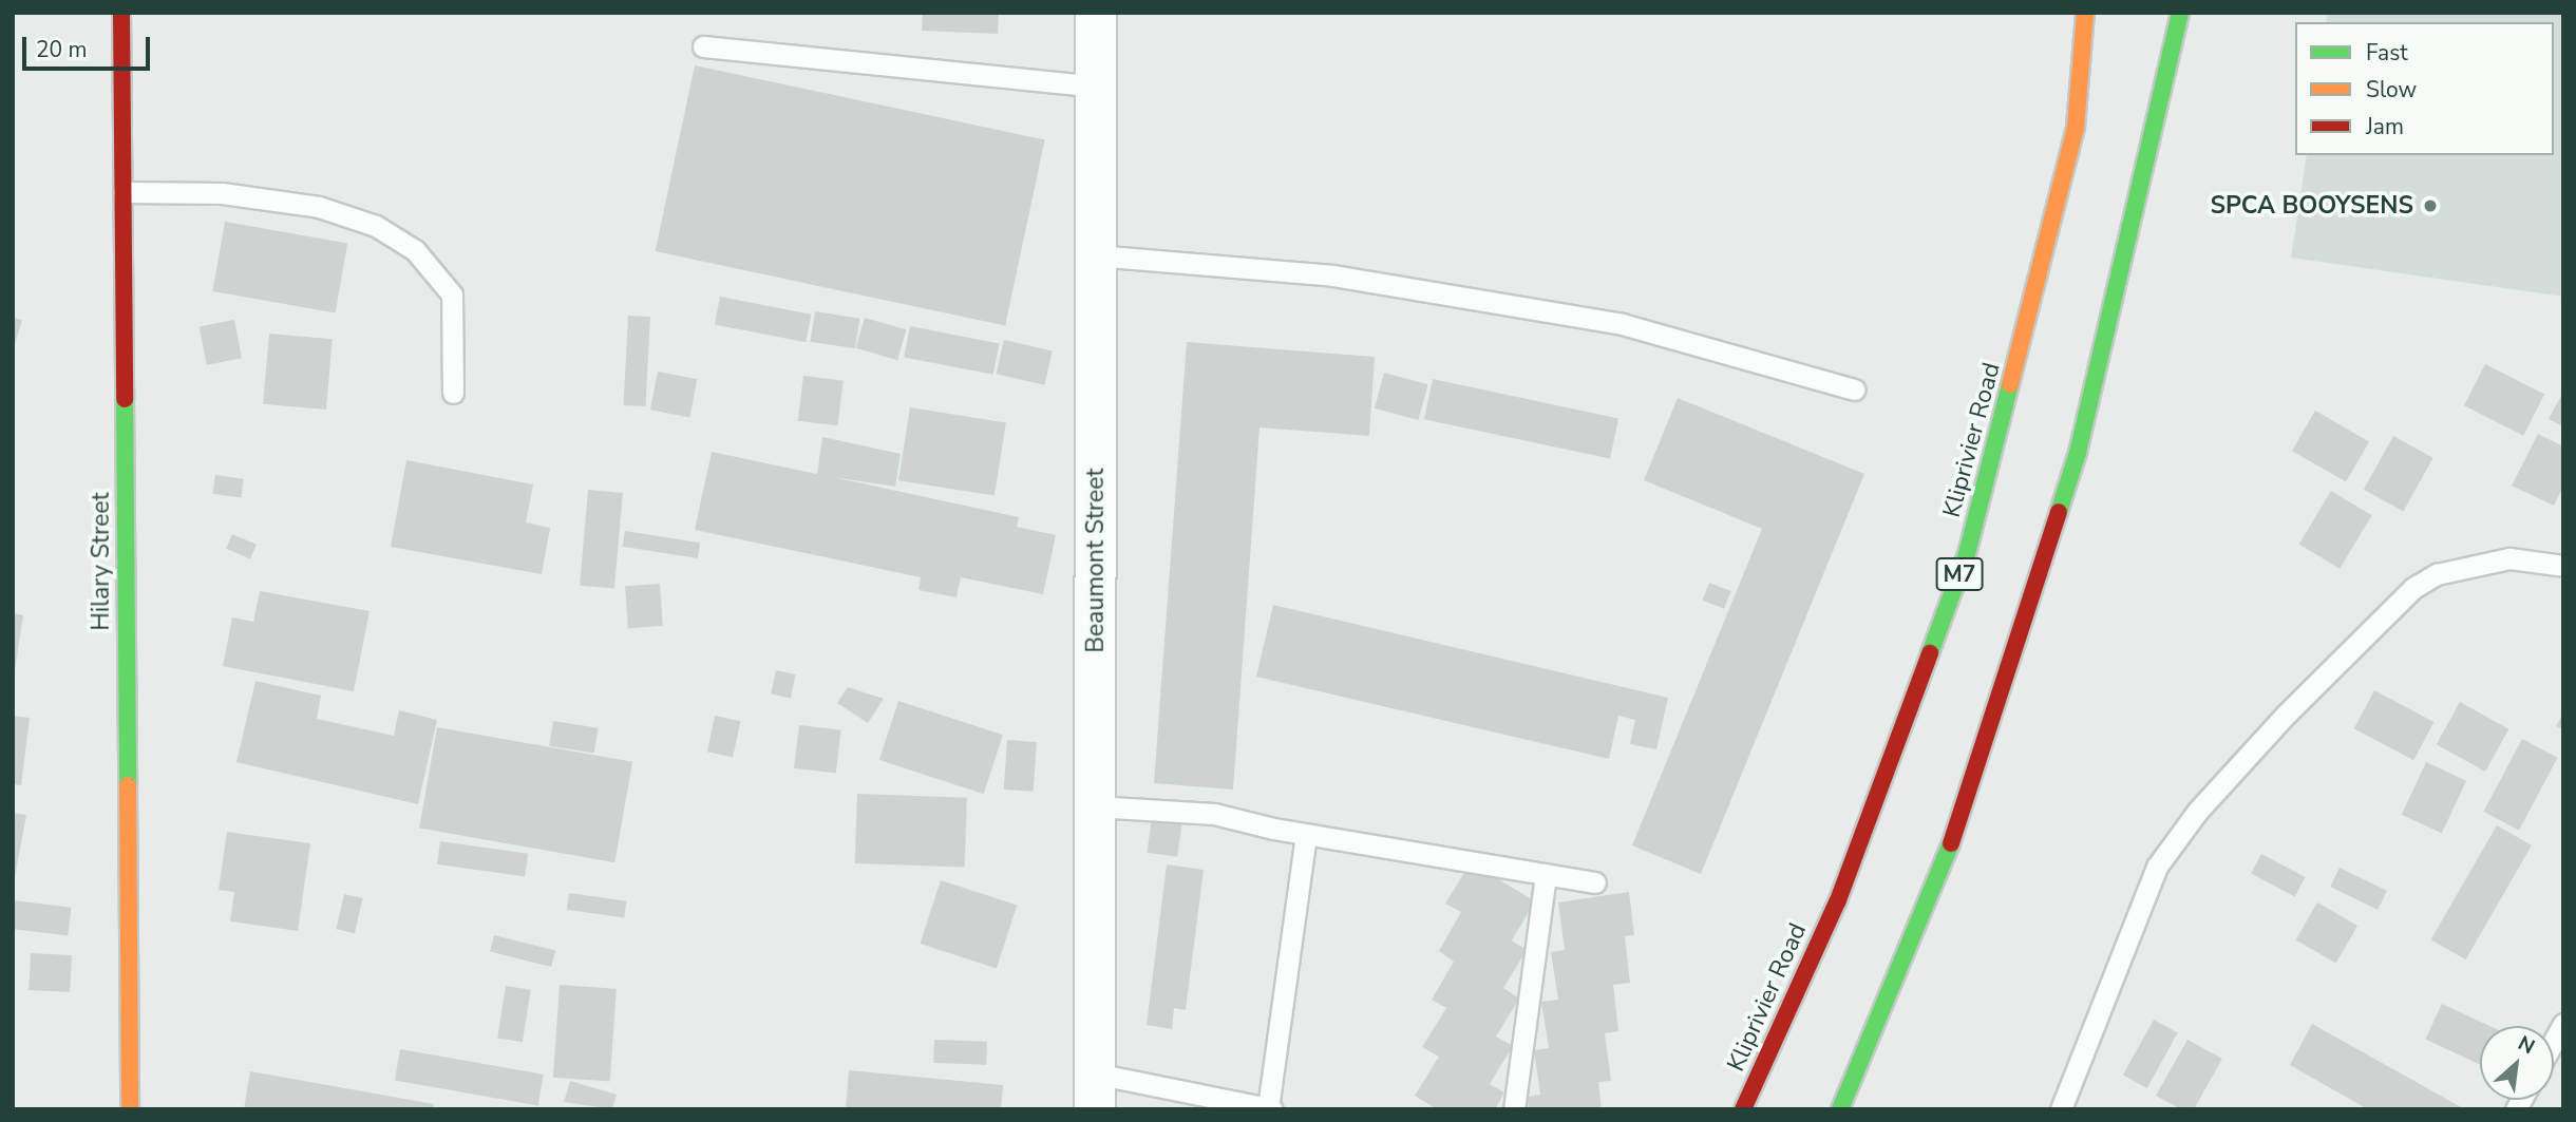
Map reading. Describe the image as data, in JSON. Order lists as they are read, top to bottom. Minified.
{"streets":{"main road":["Kliprivier Road","Hilary Street","M7"],"street":["Beaumont Street"]},"places":["SPCA BOOYSENS"],"legend":["Fast","Slow","Jam"],"scale_bar":"20 m","north":"top right"}
